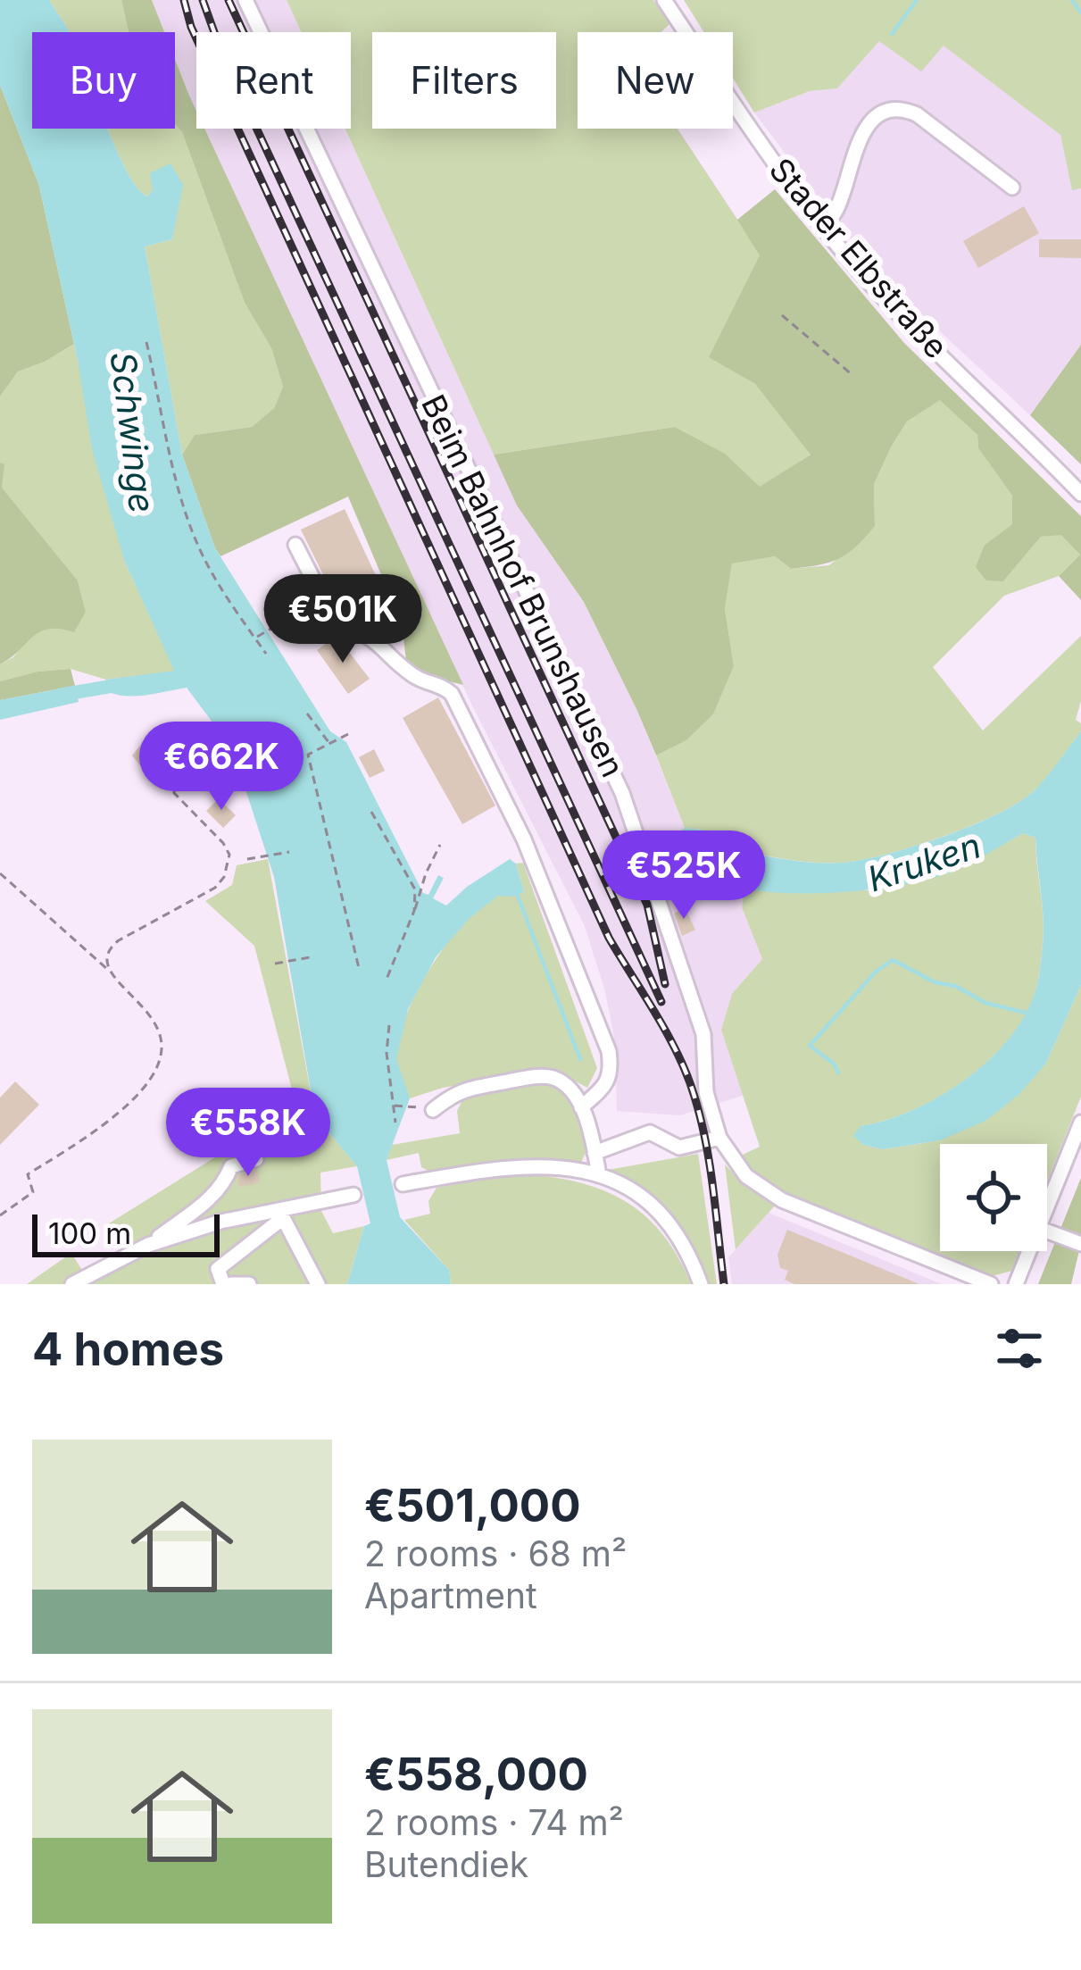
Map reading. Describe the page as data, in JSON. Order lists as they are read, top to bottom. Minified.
{"streets":{"street":["Stader Elbstraße","Beim Bahnhof Brunshausen"]},"water":["Schwinge","Kruken"],"scale_bar":"100 m","page":{"chip":["Buy","Rent","Filters","New"],"price":["€501K","€662K","€525K","€558K"],"scale":"100 m","heading":"4 homes","list":[{"name":"€501,000","note":"2 rooms · 68 m² · Apartment"},{"name":"€558,000","note":"2 rooms · 74 m² · Butendiek"}]}}
